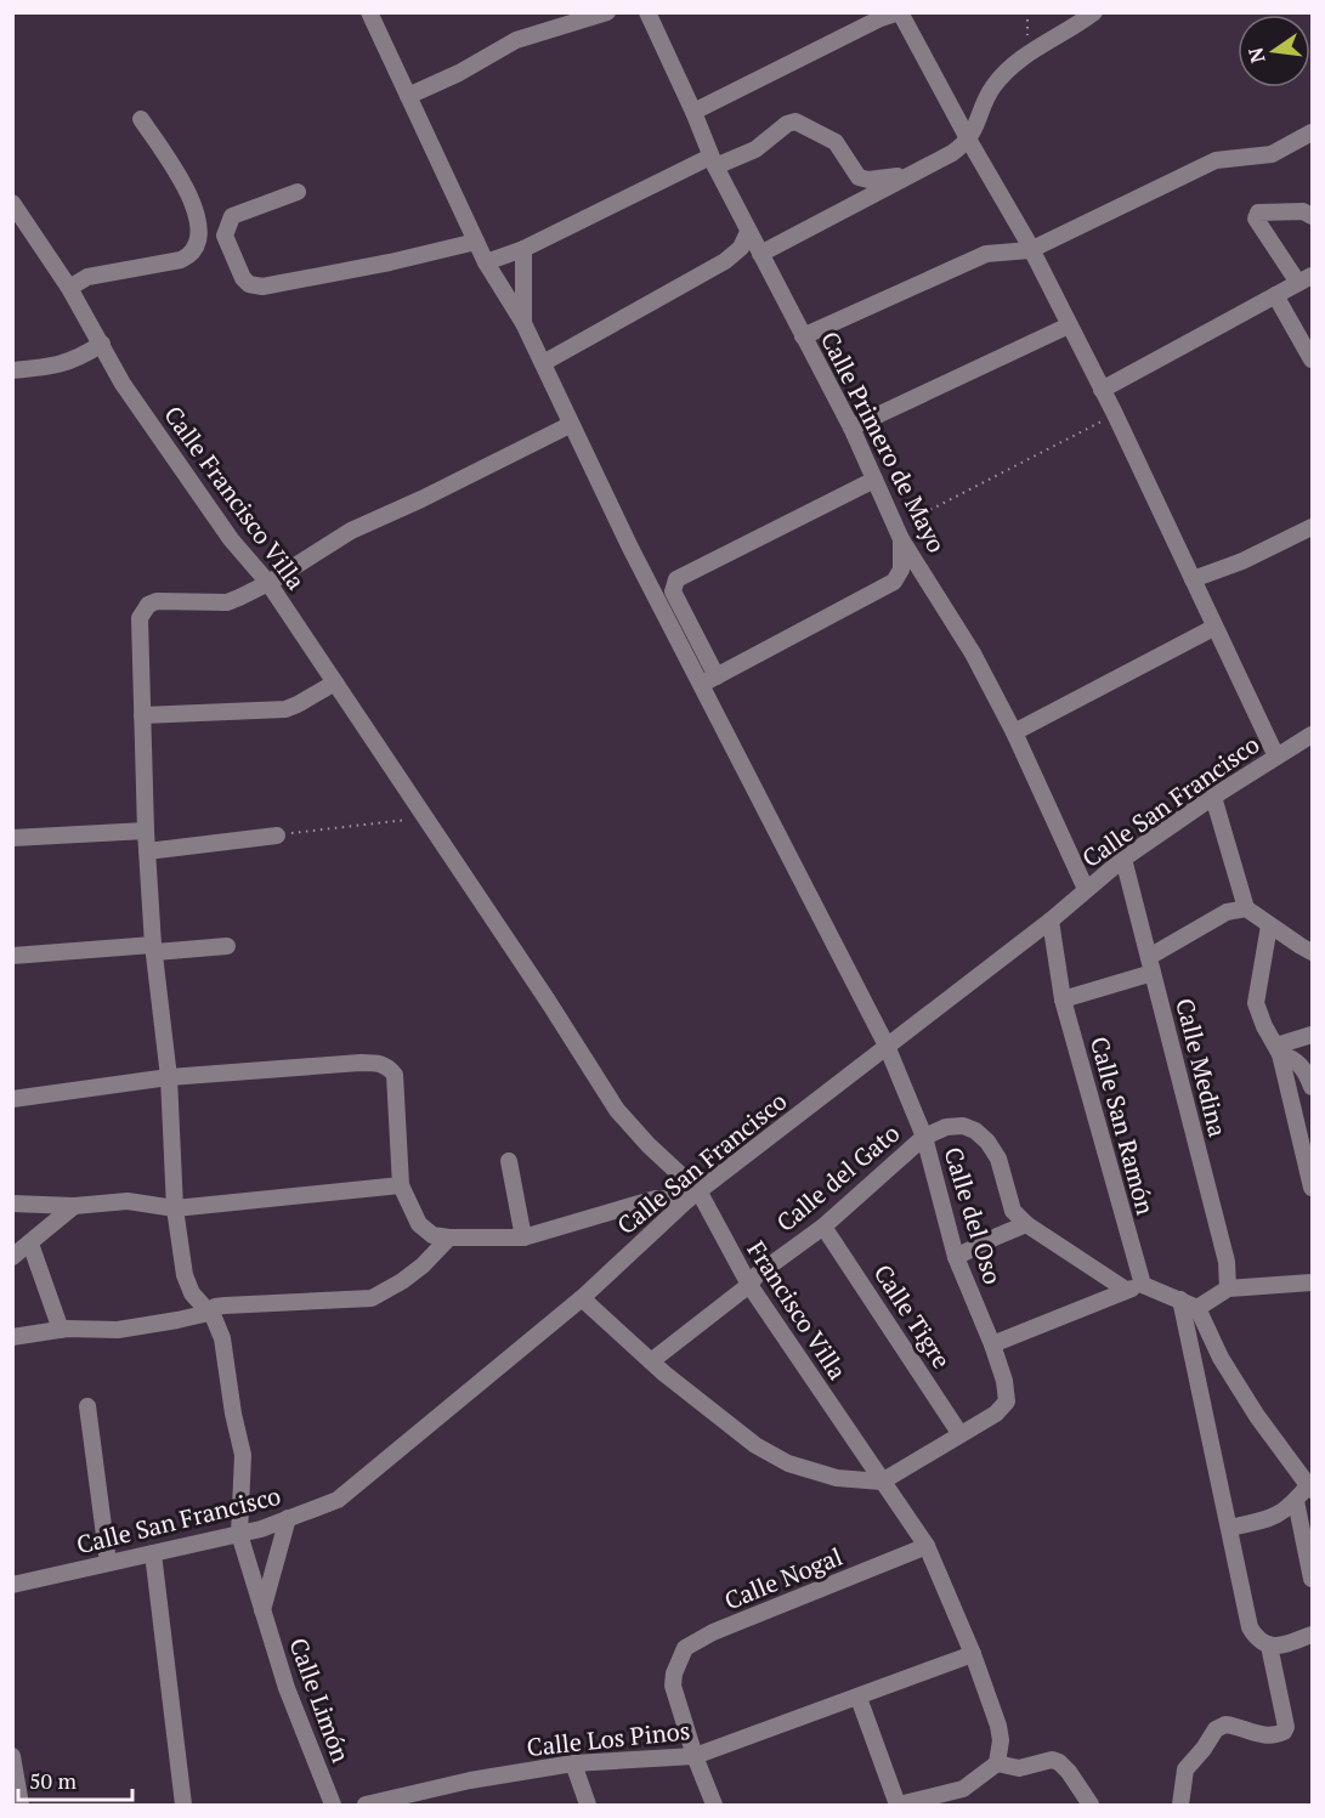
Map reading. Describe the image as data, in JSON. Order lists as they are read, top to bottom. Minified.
{"streets":{"street":["Calle Primero de Mayo","Calle Francisco Villa","Calle San Francisco","Calle Medina","Calle San Ramón","Calle del Gato","Calle del Oso","Francisco Villa","Calle Tigre","Calle Nogal","Calle Limón","Calle Los Pinos"]},"crossings":[["Calle Primero de Mayo","Calle San Francisco"],["Calle Francisco Villa","Francisco Villa"],["Calle Francisco Villa","Calle Limón"],["Calle San Francisco","Calle Medina"],["Calle San Francisco","Calle San Ramón"],["Calle San Francisco","Calle del Oso"],["Calle San Francisco","Francisco Villa"],["Calle San Francisco","Calle Limón"],["Calle del Gato","Calle del Oso"],["Calle del Gato","Francisco Villa"],["Calle del Gato","Calle Tigre"],["Calle del Oso","Calle Tigre"],["Francisco Villa","Calle Nogal"],["Francisco Villa","Calle Los Pinos"],["Calle Nogal","Calle Los Pinos"]],"scale_bar":"50 m","north":"left"}
